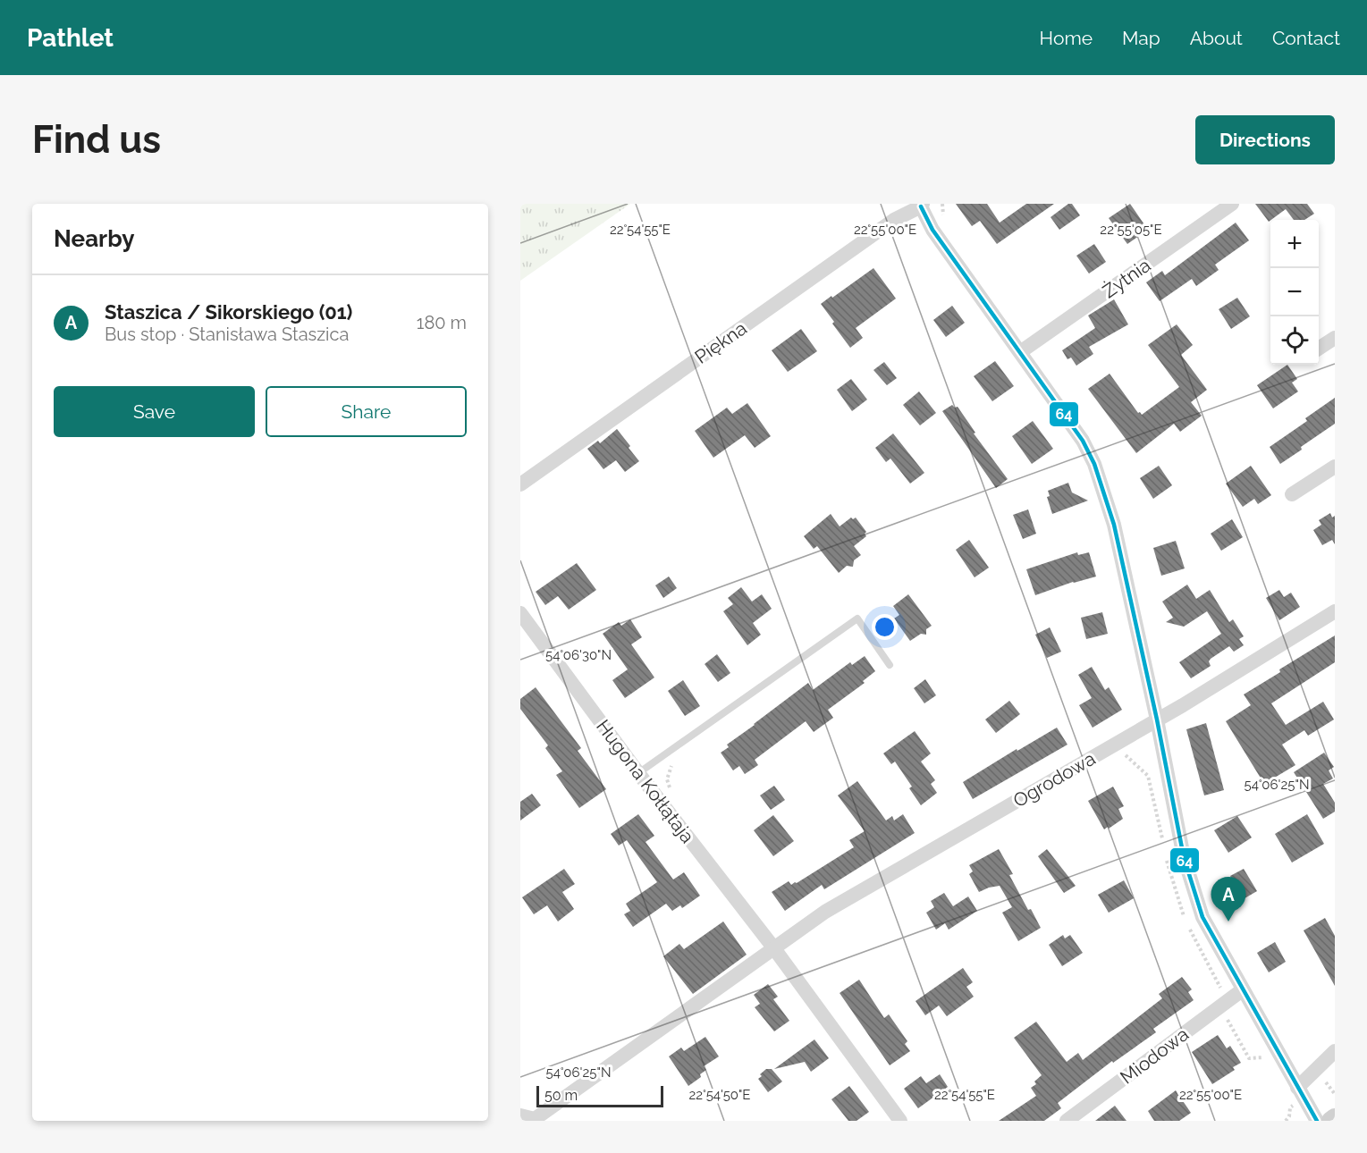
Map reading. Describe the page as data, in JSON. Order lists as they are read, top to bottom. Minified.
{"streets":{"street":["Żytnia","Piękna","Ogrodowa","Hugona Kołłątaja","Miodowa"]},"crossings":[["Ogrodowa","Hugona Kołłątaja"]],"lines":["transit line 64"],"scale_bar":"50 m","page":{"header":"Pathlet","nav":["Home","Map","About","Contact"],"buttons":["Directions",["Save","Share"]],"title":"Find us","heading":"Nearby","map_buttons":["+","−"],"list":[{"mark":"A","name":"Staszica / Sikorskiego (01)","note":"Bus stop · Stanisława Staszica","value":"180 m"}],"pins":"A","scale":"50 m"},"coordinates":["22°54'55\"E","22°55'00\"E","22°55'05\"E","54°06'30\"N","54°06'25\"N","22°54'50\"E"]}
